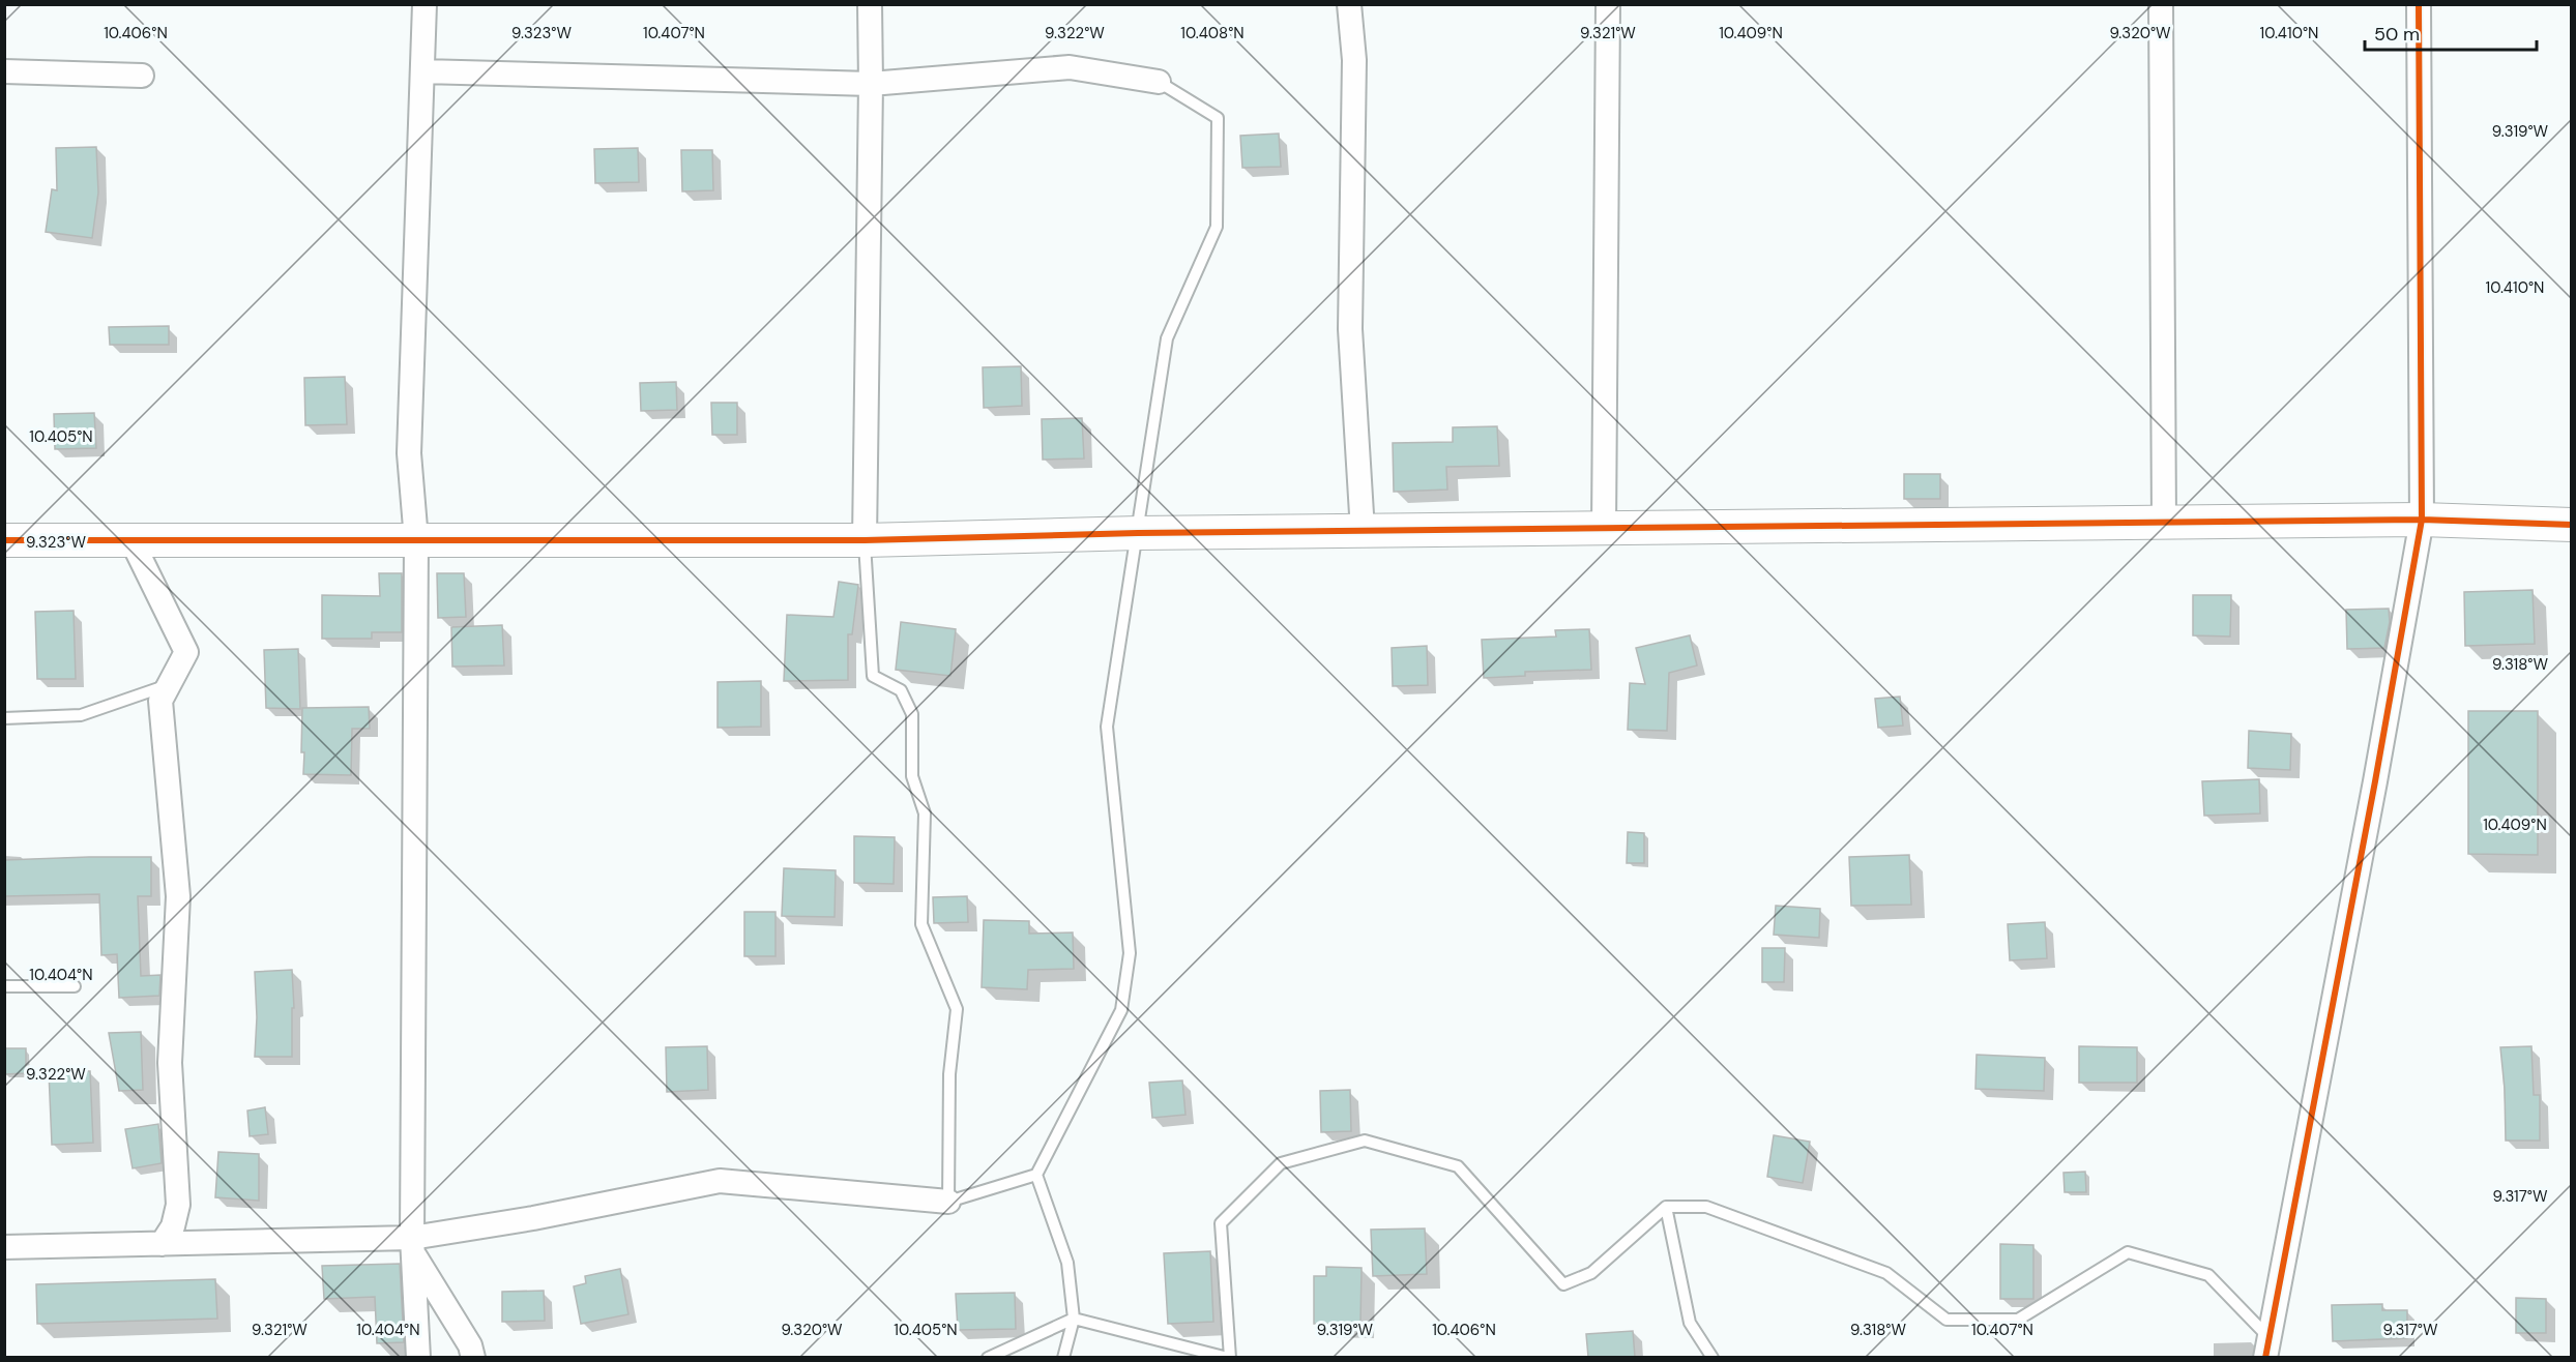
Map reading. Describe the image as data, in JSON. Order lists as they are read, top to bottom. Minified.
{"scale_bar":"50 m","coordinates":["10.406°N","9.323°W","10.407°N","9.322°W","10.408°N","9.321°W","10.409°N","9.320°W","10.410°N","9.319°W","10.405°N","9.318°W","10.404°N","9.317°W"]}
